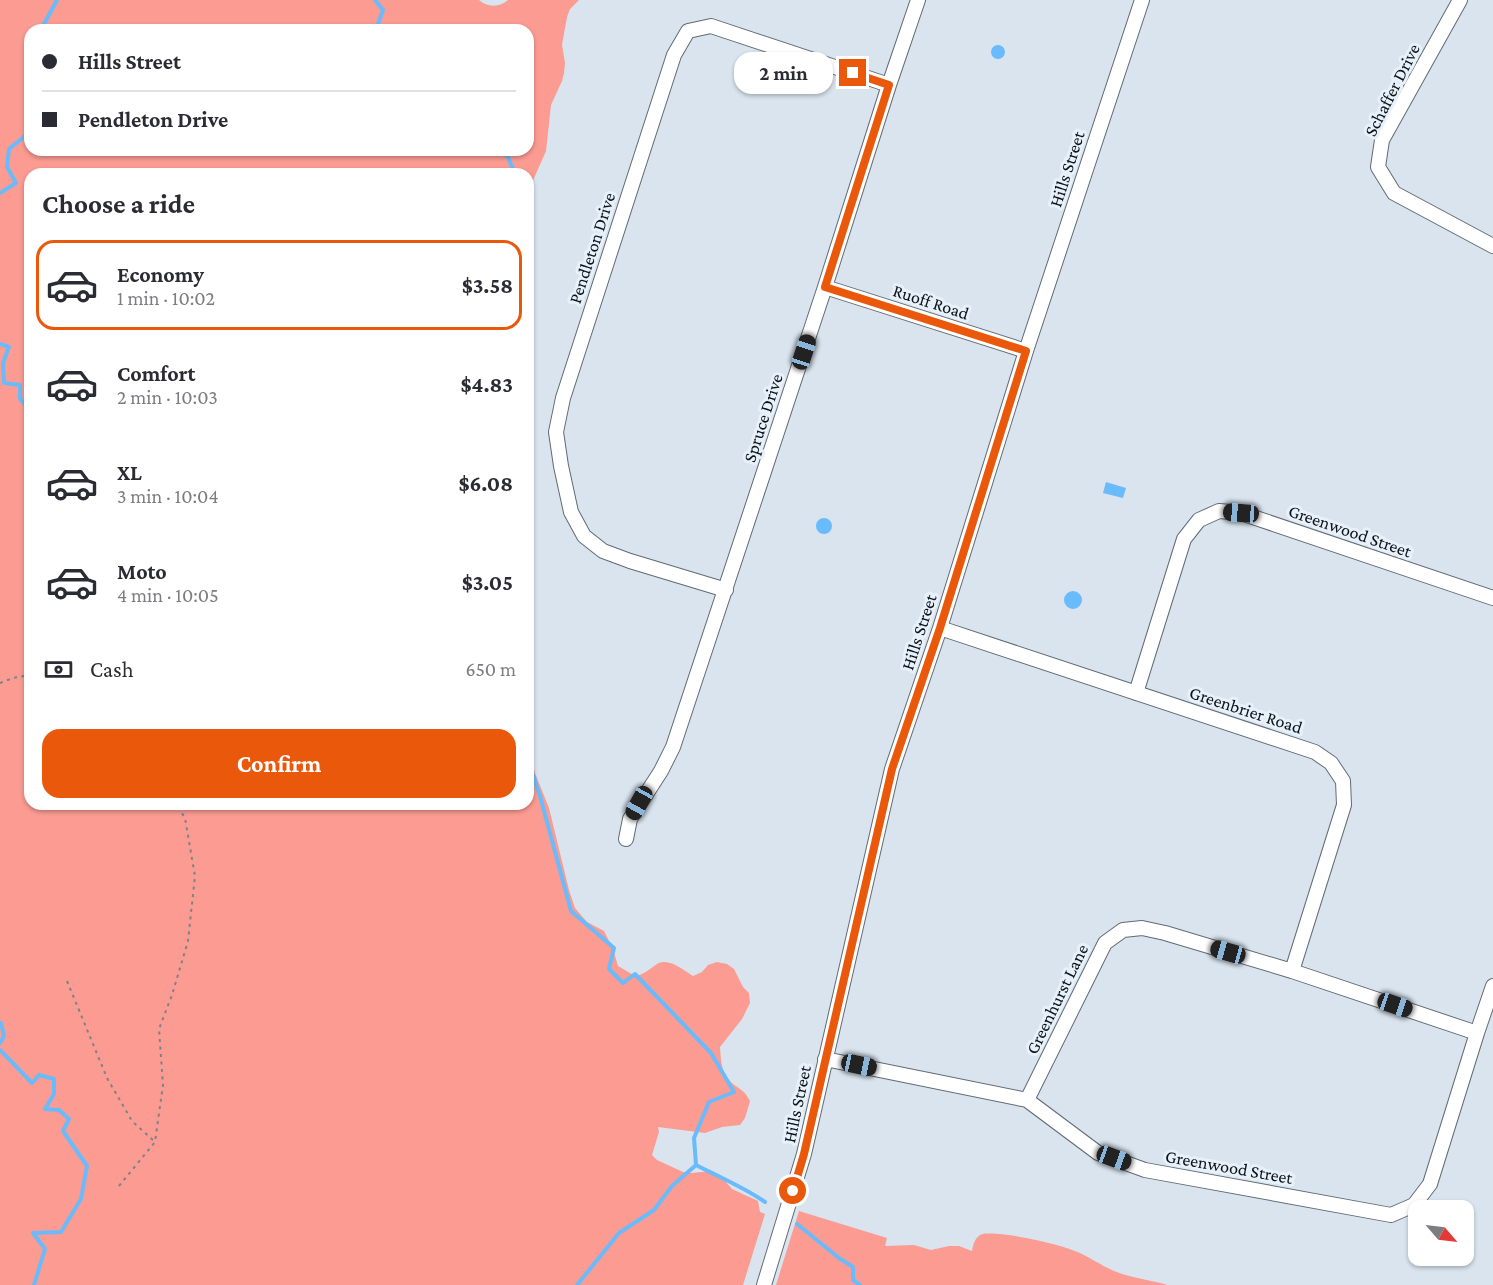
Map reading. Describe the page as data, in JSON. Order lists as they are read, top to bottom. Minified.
{"streets":{"street":["Schaffer Drive","Hills Street","Pendleton Drive","Ruoff Road","Spruce Drive","Greenwood Street","Greenbrier Road","Greenhurst Lane"]},"crossings":[["Hills Street","Ruoff Road"],["Hills Street","Greenwood Street"],["Hills Street","Greenbrier Road"],["Pendleton Drive","Spruce Drive"],["Ruoff Road","Spruce Drive"],["Greenwood Street","Greenbrier Road"],["Greenwood Street","Greenhurst Lane"],["Greenbrier Road","Greenhurst Lane"]],"north":"bottom right","page":{"banner":["Hills Street","Pendleton Drive"],"bubble":"2 min","heading":"Choose a ride","list":[{"name":"Economy","note":"1 min · 10:02","value":"$3.58"},{"name":"Comfort","note":"2 min · 10:03","value":"$4.83"},{"name":"XL","note":"3 min · 10:04","value":"$6.08"},{"name":"Moto","note":"4 min · 10:05","value":"$3.05"}],"pay":["Cash","650 m"],"buttons":"Confirm"}}
